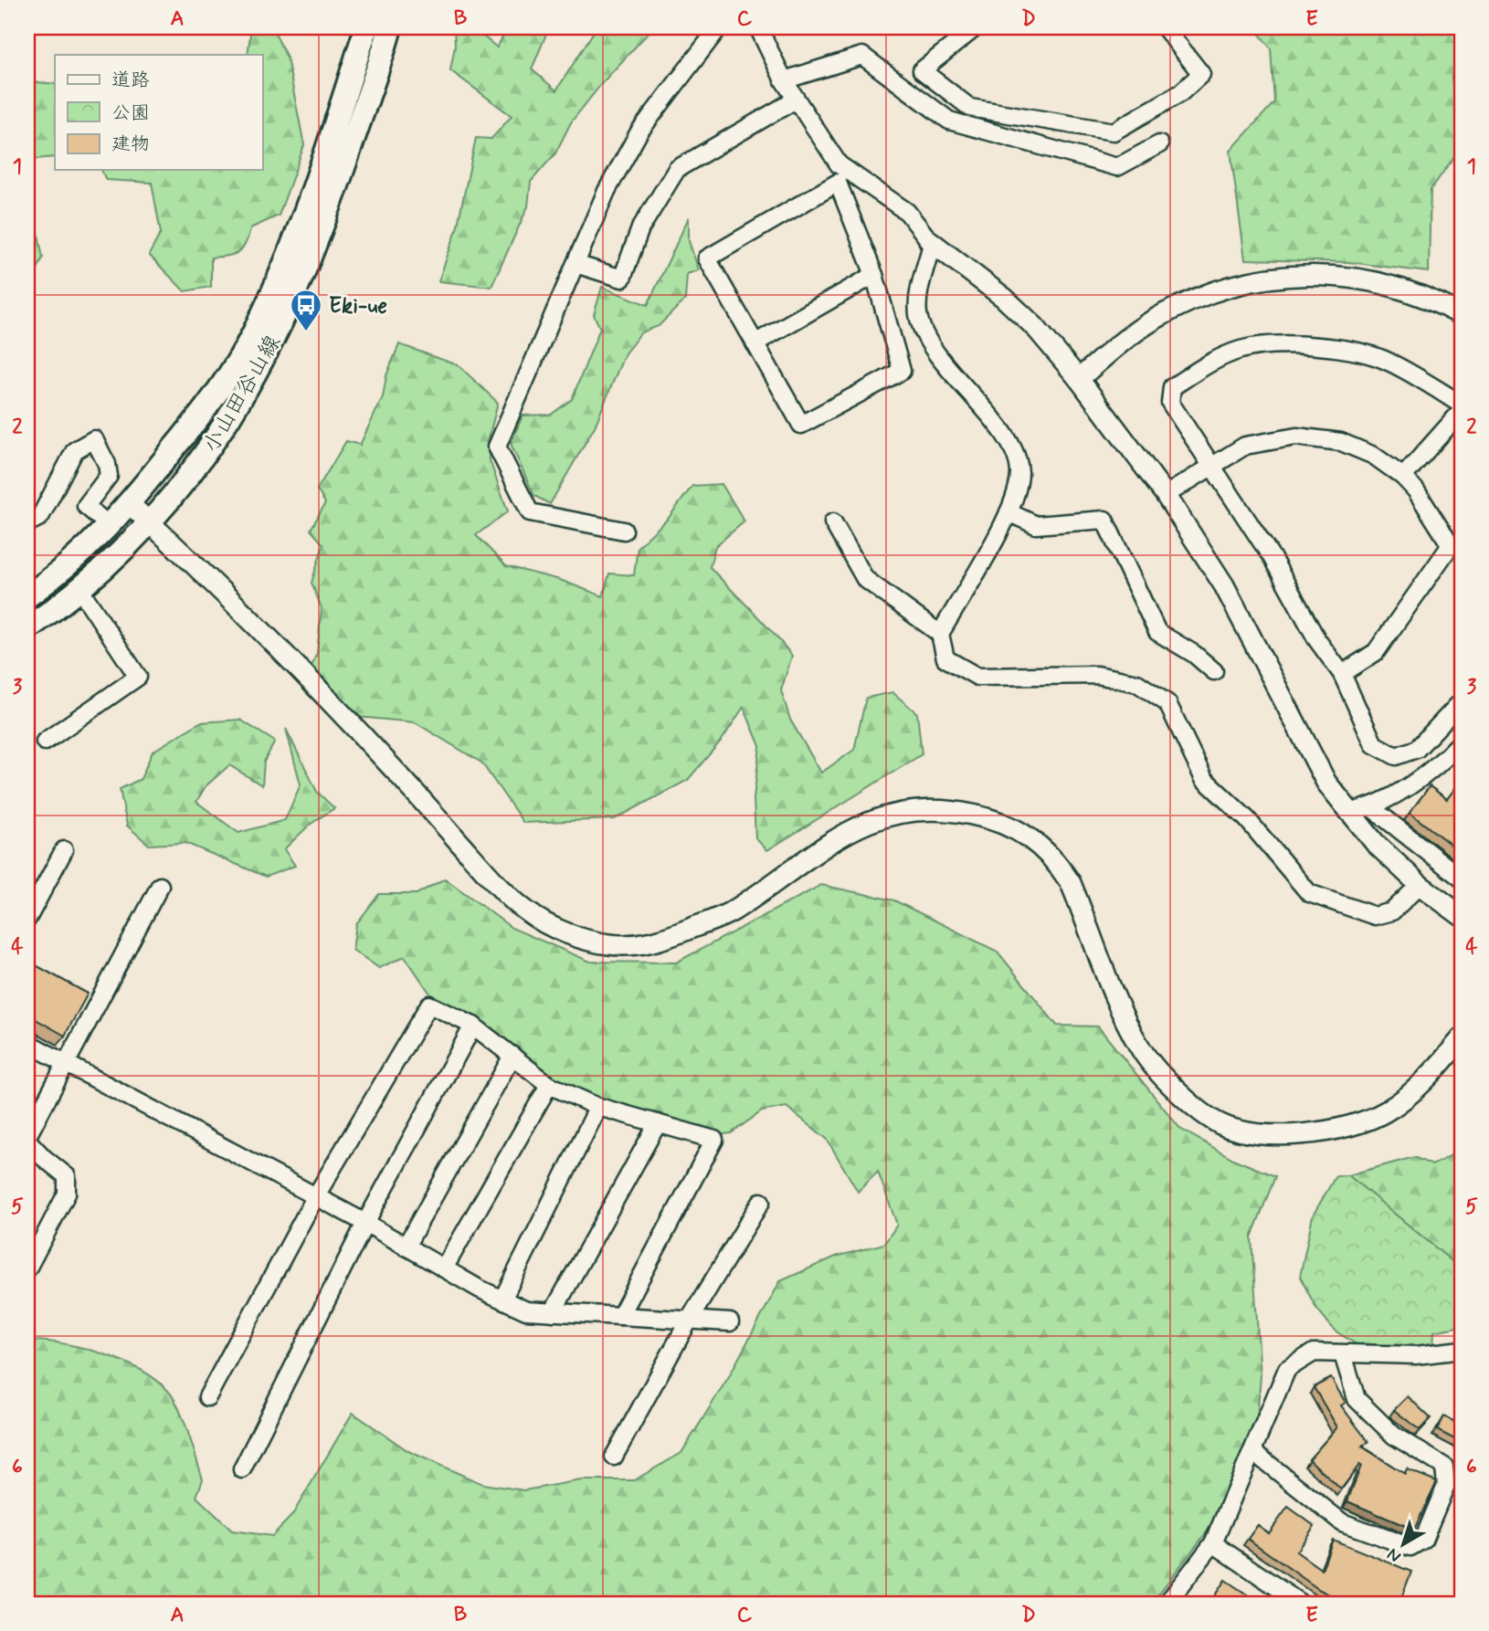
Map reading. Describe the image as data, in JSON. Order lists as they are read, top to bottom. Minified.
{"streets":{"main road":["小山田谷山線"]},"places":{"bus stop":["Eki-ue"]},"legend":["道路","公園","建物"],"north":"bottom left","grid":{"columns":["A","B","C","D","E"],"rows":["1","2","3","4","5","6"]}}
